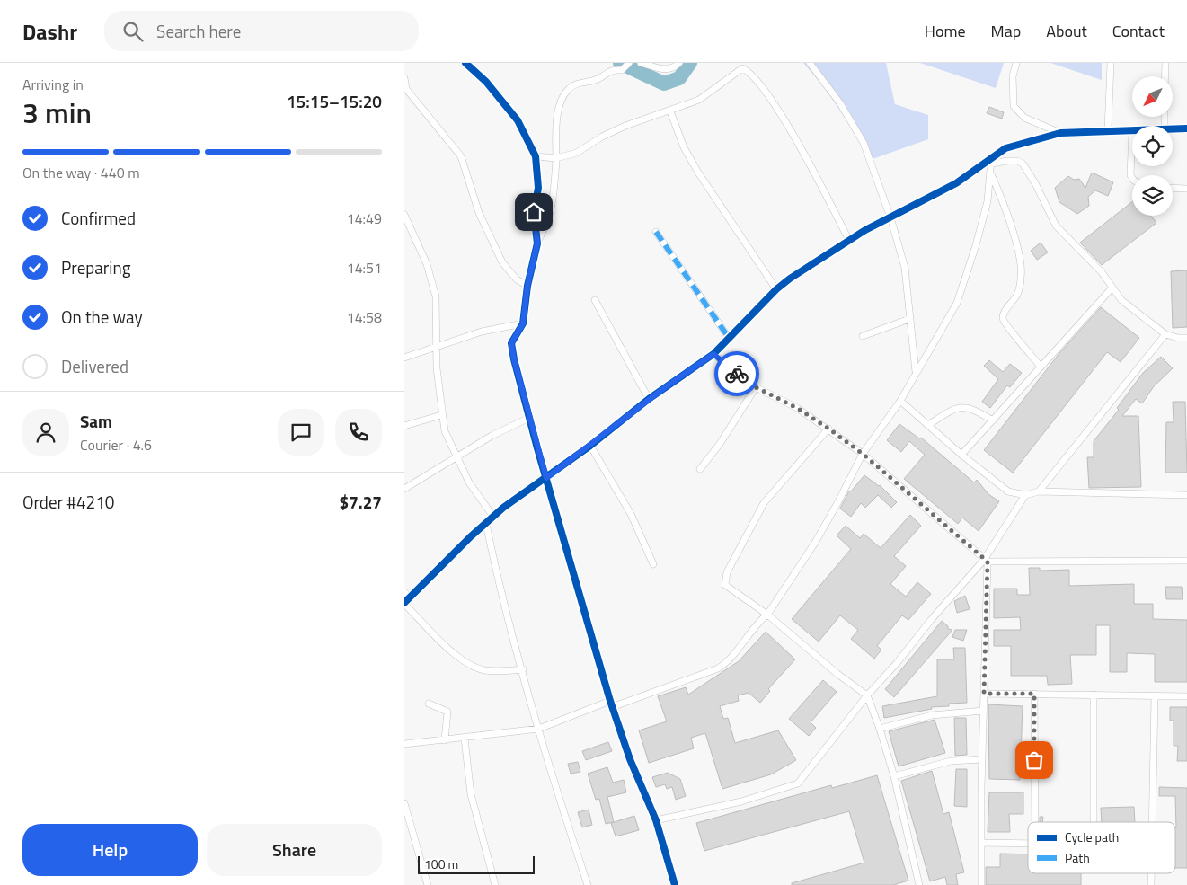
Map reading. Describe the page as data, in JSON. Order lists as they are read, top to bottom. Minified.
{"legend":["Cycle path","Path"],"scale_bar":"100 m","north":"bottom left","page":{"header":"Dashr","search":"Search here","nav":["Home","Map","About","Contact"],"heading":["3 min","Arriving in","15:15–15:20"],"panel":["Sam","Courier · 4.6","Order #4210","$7.27"],"bar":"On the way · 440 m","list":[["Confirmed","14:49"],["Preparing","14:51"],["On the way","14:58"],"Delivered"],"buttons":["Help","Share"],"scale":"100 m"}}
